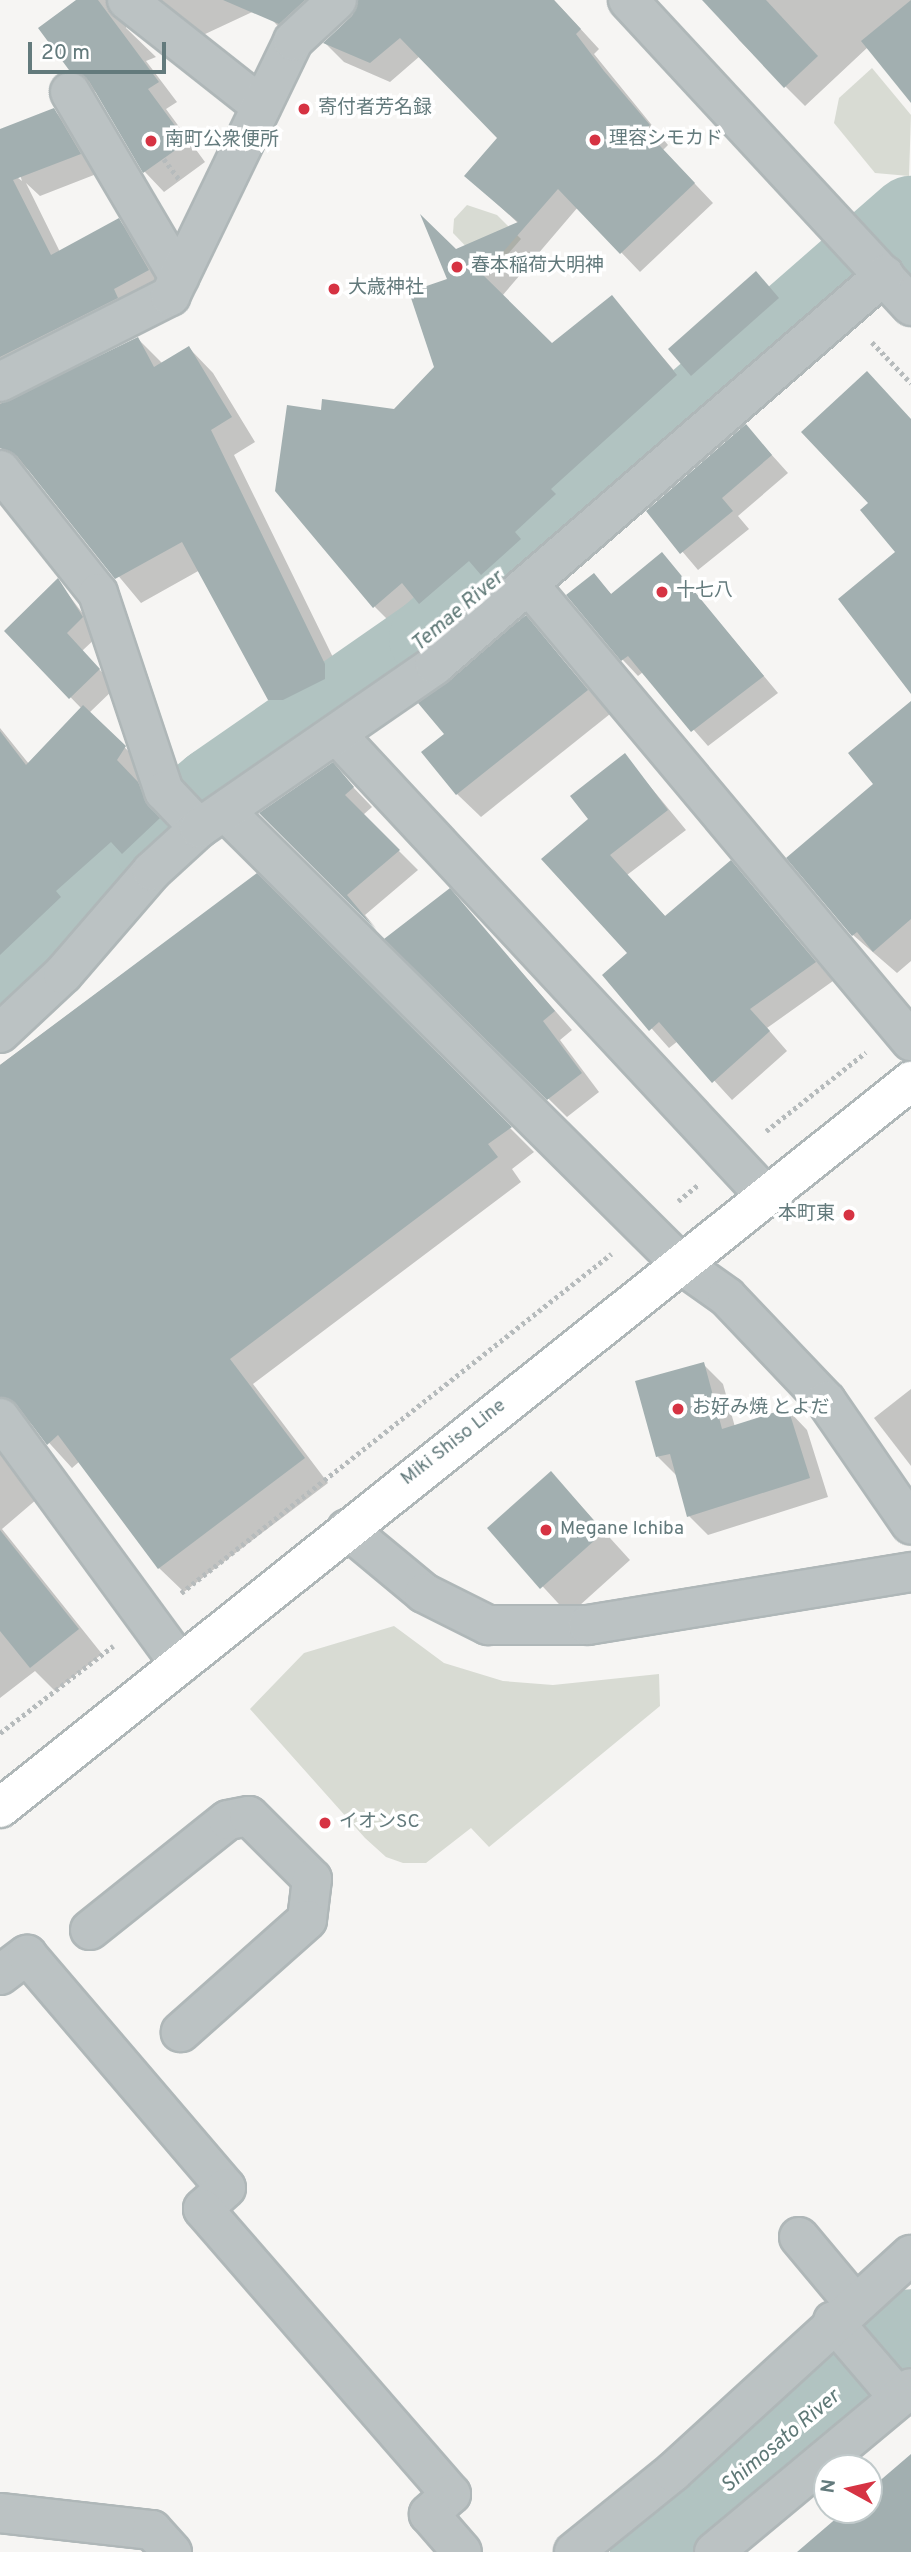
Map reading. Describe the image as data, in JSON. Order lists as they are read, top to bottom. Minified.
{"streets":{"main road":["Miki Shiso Line"]},"water":["Temae River","Shimosato River"],"places":["寄付者芳名録","理容シモカド","南町公衆便所","春本稲荷大明神","大歳神社","十七八","本町東","お好み焼 とよだ","Megane Ichiba","イオンSC"],"scale_bar":"20 m","north":"left"}
